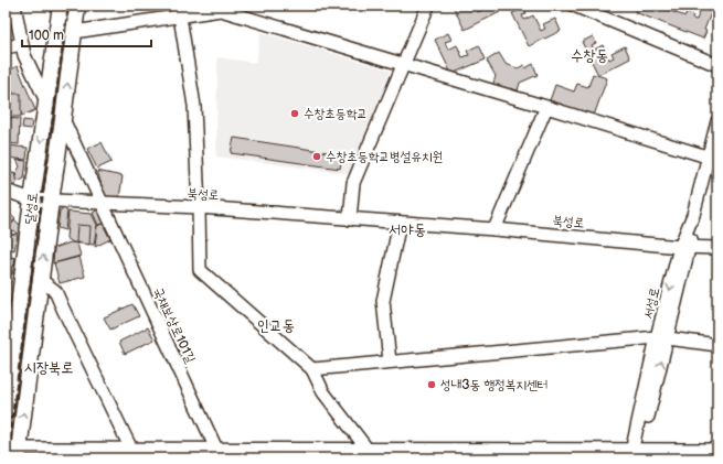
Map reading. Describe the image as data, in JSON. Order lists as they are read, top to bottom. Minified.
{"streets":{"main road":["달성로"],"street":["북성로","서성로","국채보상로101길"]},"crossings":[["북성로","달성로"],["북성로","서성로"],["북성로","국채보상로101길"]],"districts":["수창동","서야동","인교동","시장북로"],"places":["수창초등학교","수창초등학교병설유치원","성내3동 행정복지센터"],"scale_bar":"100 m"}
